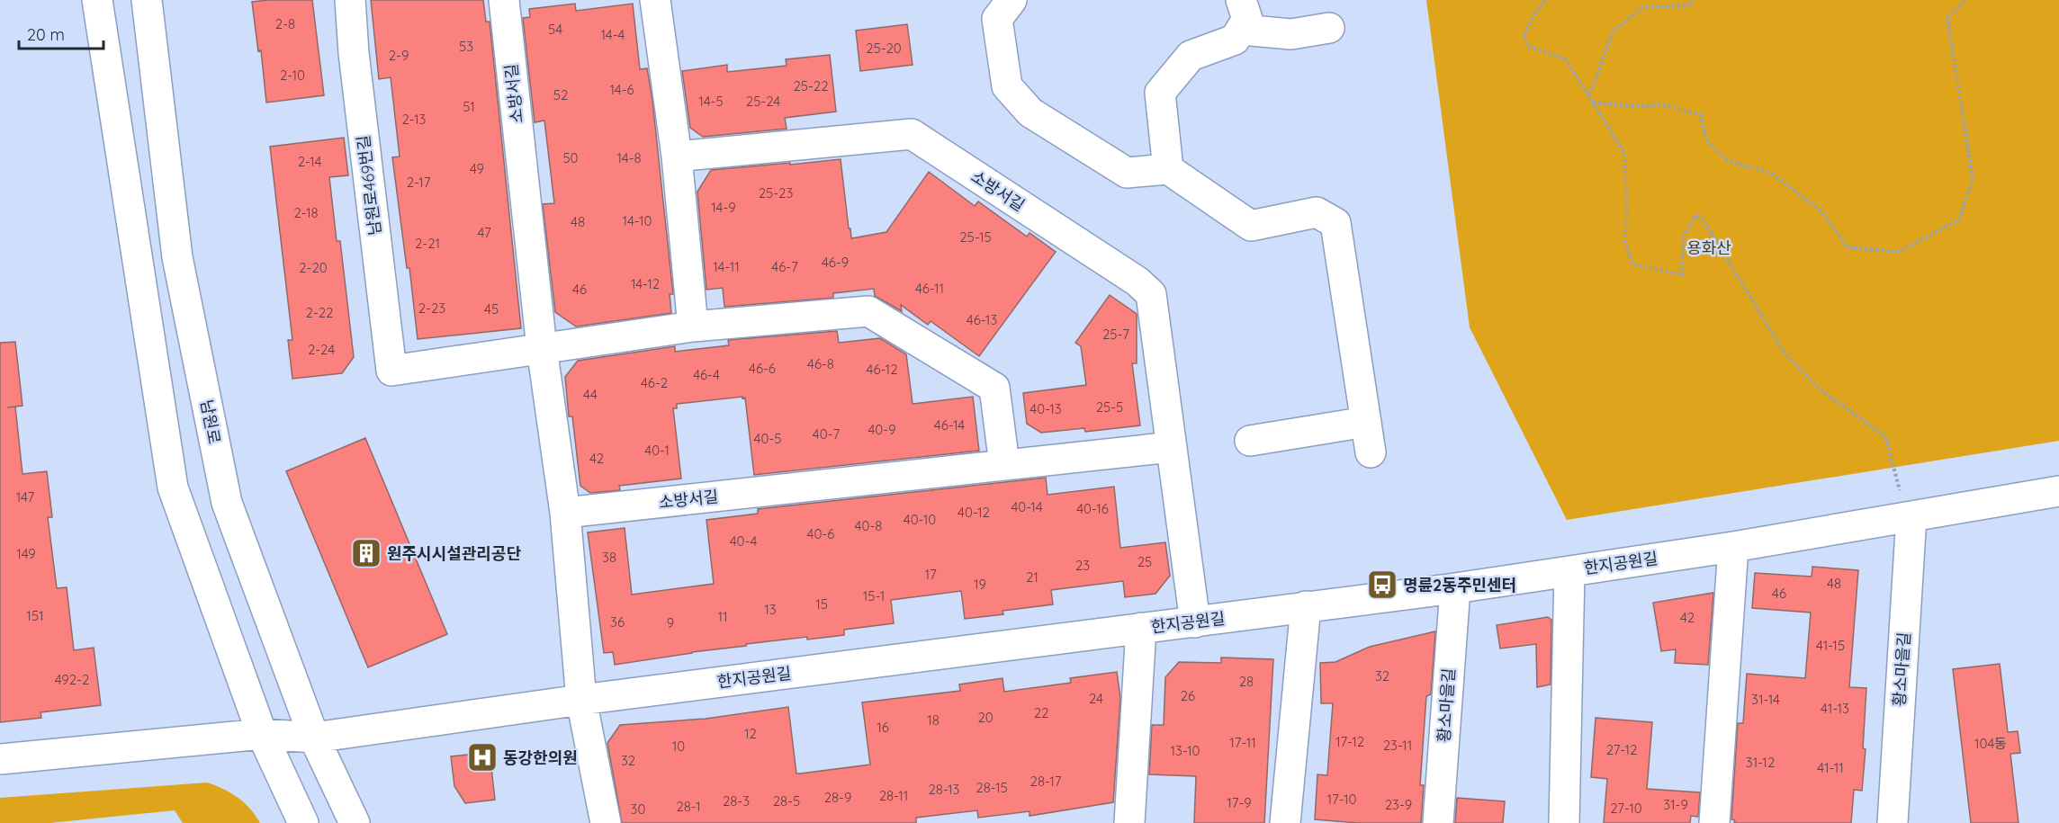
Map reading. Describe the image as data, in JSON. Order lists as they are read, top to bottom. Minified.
{"streets":{"street":["소방서길","남원로469번길","남원로","한지공원길","황소마을길"]},"crossings":[["소방서길","남원로469번길"],["소방서길","한지공원길"],["남원로","한지공원길"],["한지공원길","황소마을길"]],"parks":["용화산"],"places":{"building":["원주시시설관리공단"],"bus stop":["명륜2동주민센터"],"hospital":["동강한의원"]},"house_numbers":["2-8","54","14-4","53","25-20","2-9","2-10","25-22","14-6","52","14-5","25-24","51","2-13","50","14-8","2-14","49","2-17","25-23","14-9","2-18","14-10","48","47","25-15","2-21","46-9","14-11","46-7","2-20","14-12","46-11","46","2-23","45","2-22","46-13","25-7","2-24","46-8","46-6","46-12","46-4","46-2","44","25-5","40-13","46-14","40-9","40-7","40-5","40-1","42","147","40-14","40-16","40-12","40-10","40-8","40-6","40-4","149","38","25","23","17","21","48","19","46","15-1","15","13","151","11","42","36","9","41-15","32","492-2","28","26","24","31-14","41-13","22","20","18","16","12","17-12","17-11","104동","23-11","10","27-12","13-10","32","31-12","41-11","28-17","28-15","28-13","28-11","28-9","17-10","28-3","28-5","17-9","23-9","31-9","28-1","27-10","30"],"scale_bar":"20 m"}
